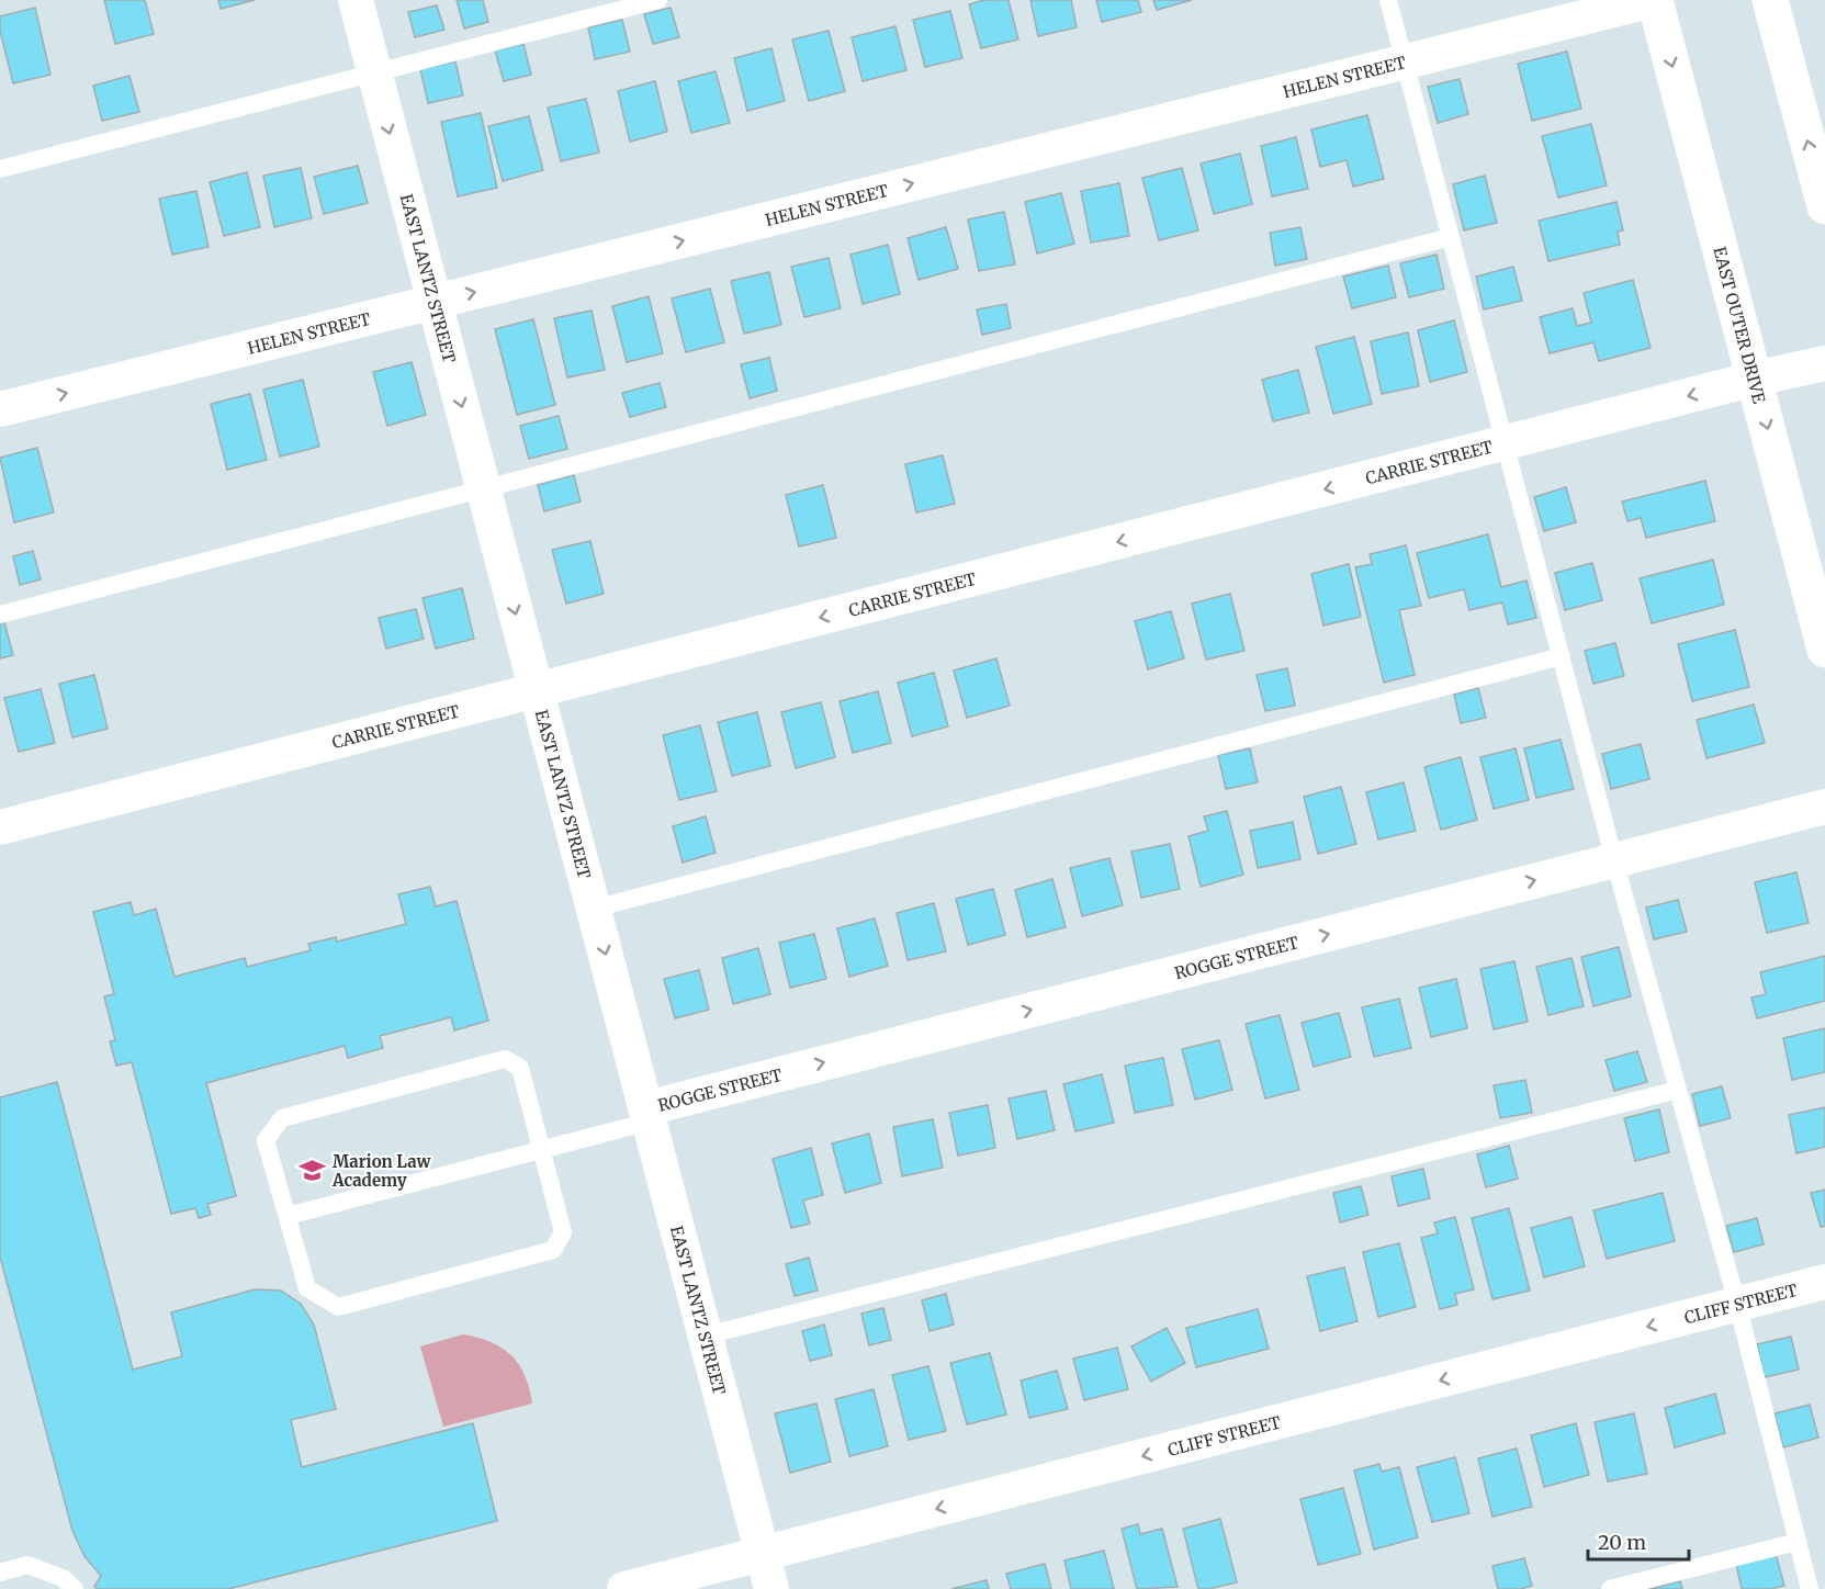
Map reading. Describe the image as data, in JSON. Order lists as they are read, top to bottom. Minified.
{"streets":{"main road":["EAST OUTER DRIVE"],"street":["HELEN STREET","EAST LANTZ STREET","CARRIE STREET","ROGGE STREET","CLIFF STREET"]},"crossings":[["HELEN STREET","EAST LANTZ STREET"],["HELEN STREET","EAST OUTER DRIVE"],["EAST LANTZ STREET","CARRIE STREET"],["EAST LANTZ STREET","ROGGE STREET"],["EAST LANTZ STREET","CLIFF STREET"],["EAST OUTER DRIVE","CARRIE STREET"]],"one_way":["HELEN STREET","EAST LANTZ STREET","CARRIE STREET","ROGGE STREET","CLIFF STREET"],"places":{"school or university":["Marion Law Academy"]},"scale_bar":"20 m"}
